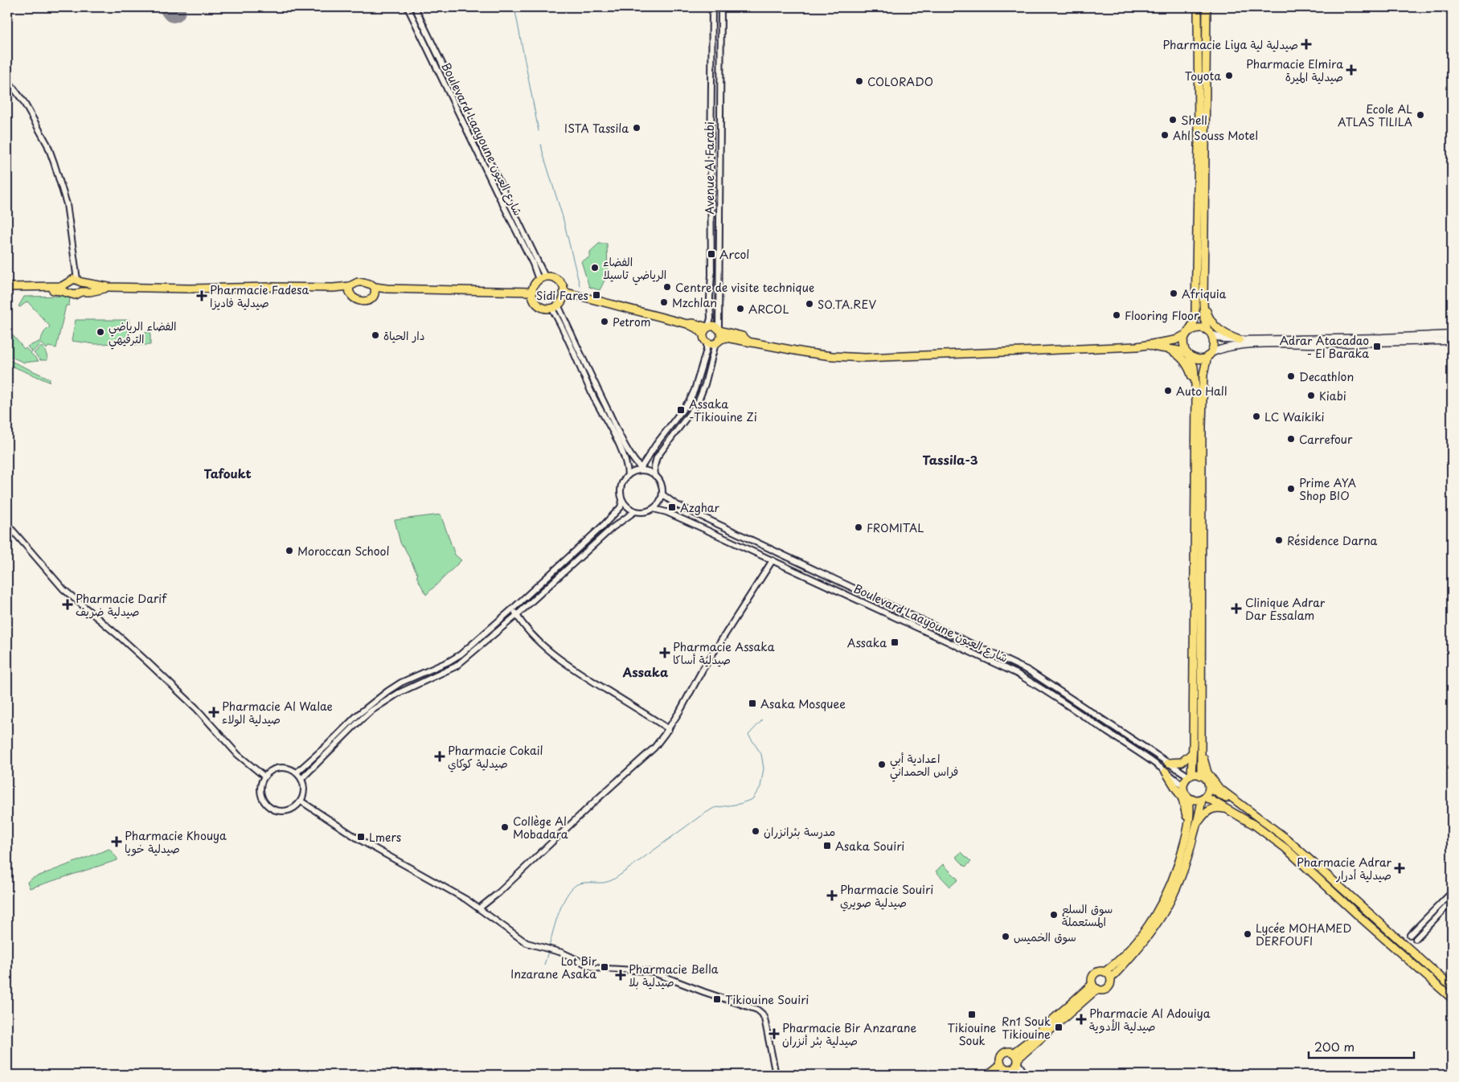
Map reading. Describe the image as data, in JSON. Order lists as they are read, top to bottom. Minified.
{"streets":{"street":["Boulevard Laayoune شارع العيون","Avenue Al Farabi"]},"districts":["Tassila-3","Tafoukt","Assaka"],"places":{"health":["Pharmacie Liya صيدلية لية","Pharmacie Elmira صيدلية الميرة","Pharmacie Fadesa صيدلية فاديزا","Pharmacie Darif صيدلية ضريف","Clinique Adrar Dar Essalam","Pharmacie Assaka صيدلية أساكا","Pharmacie Al Walae صيدلية الولاء","Pharmacie Cokail صيدلية كوكاي","Pharmacie Khouya صيدلية خويا","Pharmacie Adrar صيدلية أدرار","Pharmacie Souiri صيدلية صويري","Pharmacie Bella صيدلية بلا","Pharmacie Al Adouiya صيدلية الأدوية","Pharmacie Bir Anzarane صيدلية بئر أنزران"],"other":["Toyota","COLORADO","Ecole AL ATLAS TILILA","Shell","ISTA Tassila","Ahl Souss Motel","الفضاء الرياضي تاسيلا","Centre de visite technique","Afriquia","Mzchlan","SO.TA.REV","ARCOL","Flooring Floor","Petrom","الفضاء الرياضي الترفيهي","دار الحياة","Decathlon","Auto Hall","Kiabi","LC Waikiki","Carrefour","Prime AYA Shop BIO","FROMITAL","Résidence Darna","Moroccan School","اعدادية أبي فراس الحمداني","Collège Al Mobadara","مدرسة بئرانزران","سوق السلع المستعملة","Lycée MOHAMED DERFOUFI","سوق الخميس"],"transit":["Arcol","Sidi Fares","Adrar Atacadao - El Baraka","Assaka -Tikiouine Zi","Azghar","Assaka","Asaka Mosquee","Lmers","Asaka Souiri","Lot Bir Inzarane Asaka","Tikiouine Souiri","Tikiouine Souk","Rn1 Souk Tikiouine"]},"scale_bar":"200 m"}
